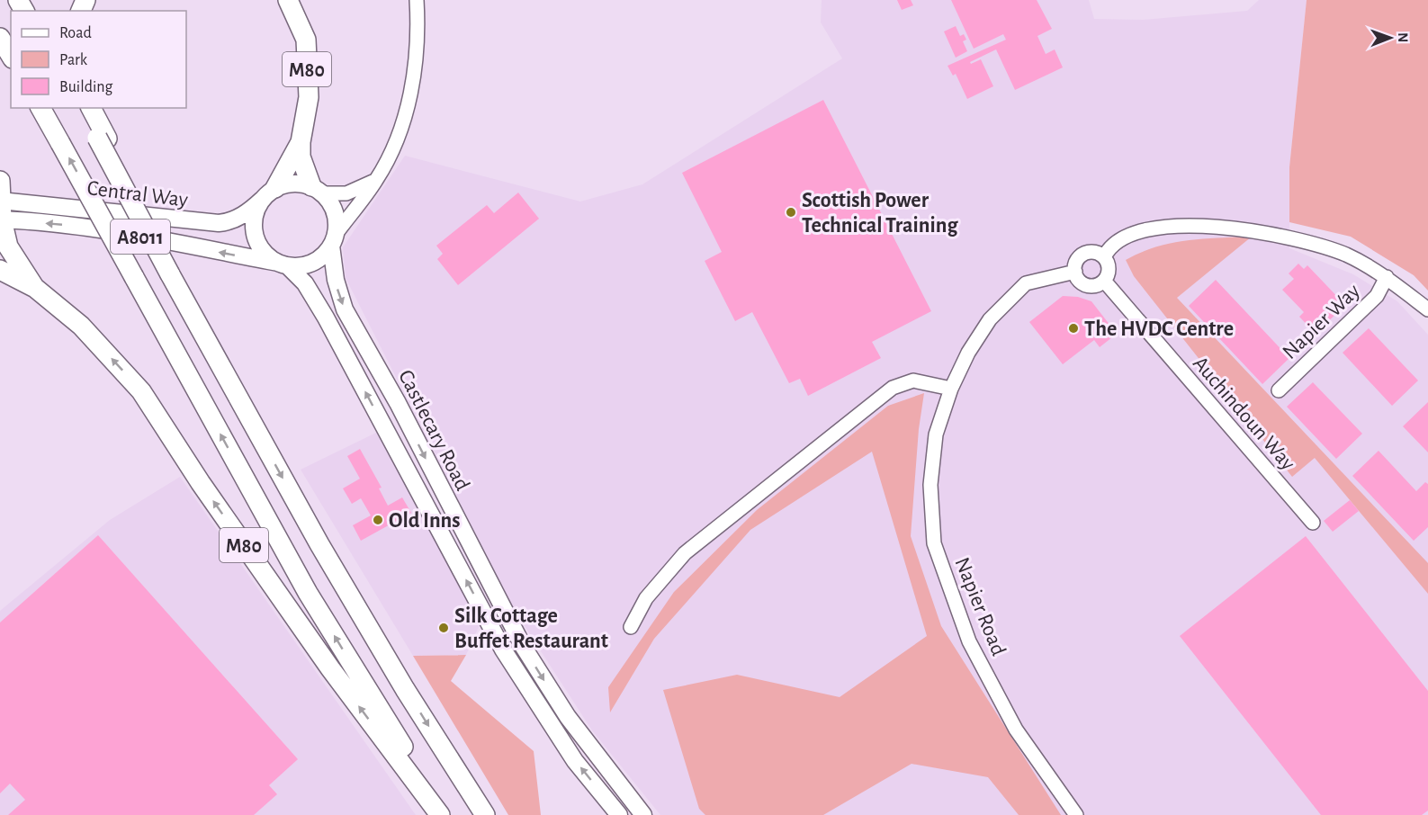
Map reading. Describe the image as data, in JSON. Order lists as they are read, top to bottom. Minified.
{"streets":{"highway":["M80"],"main road":["Central Way","A8011","Castlecary Road"],"street":["Napier Way","Auchindoun Way","Napier Road"]},"crossings":[["M80","Central Way"],["M80","A8011"],["M80","Castlecary Road"],["Central Way","A8011"],["Central Way","Castlecary Road"],["A8011","Castlecary Road"],["Auchindoun Way","Napier Road"]],"places":["Scottish Power Technical Training","The HVDC Centre","Old Inns","Silk Cottage Buffet Restaurant"],"legend":["Road","Park","Building"],"north":"right"}
